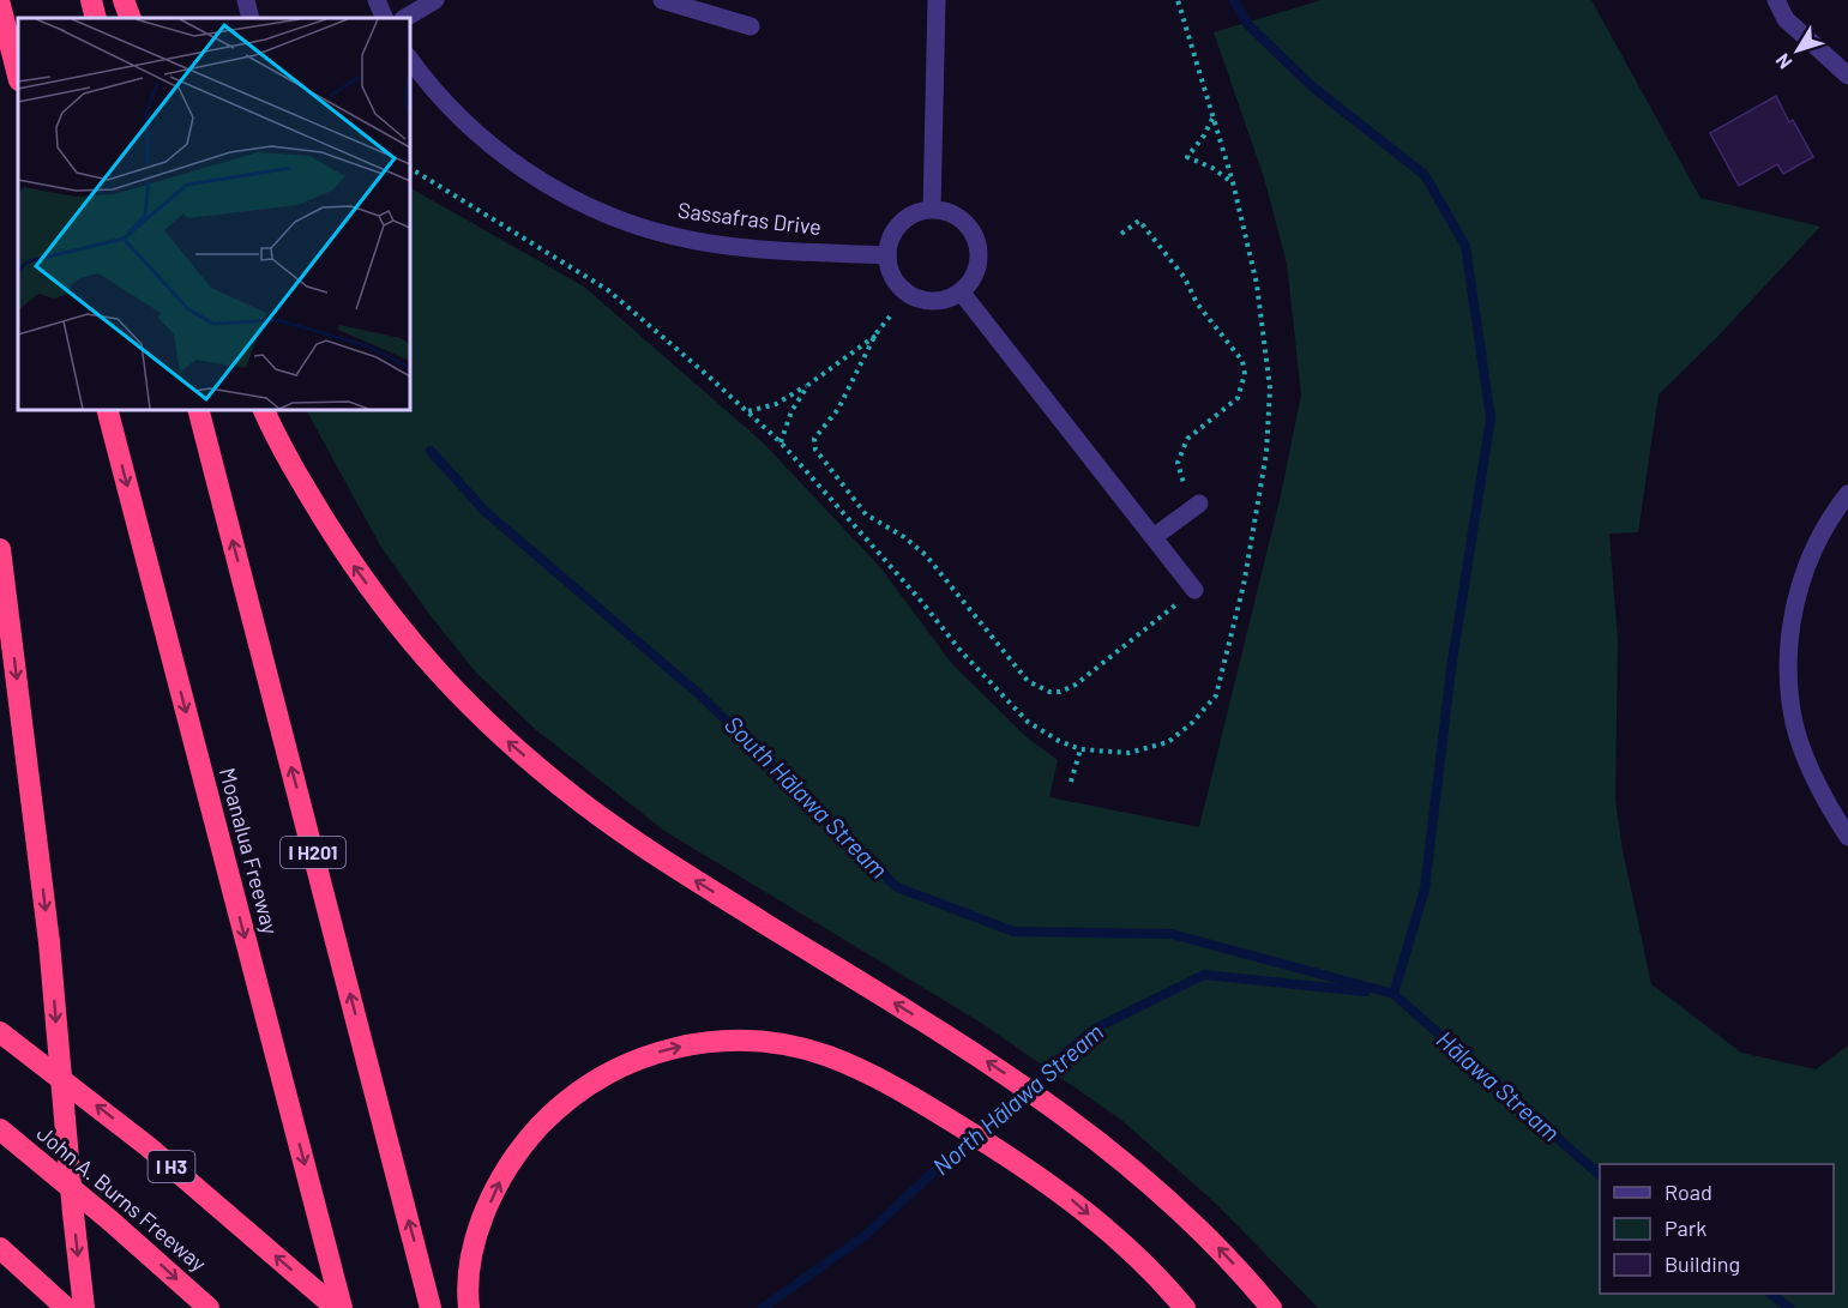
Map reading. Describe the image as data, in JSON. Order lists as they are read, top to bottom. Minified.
{"streets":{"highway":["Moanalua Freeway","I H201","I H3","John A. Burns Freeway"],"street":["Sassafras Drive"]},"water":["South Hālawa Stream","Hālawa Stream","North Hālawa Stream"],"legend":["Road","Park","Building"],"north":"bottom left"}
